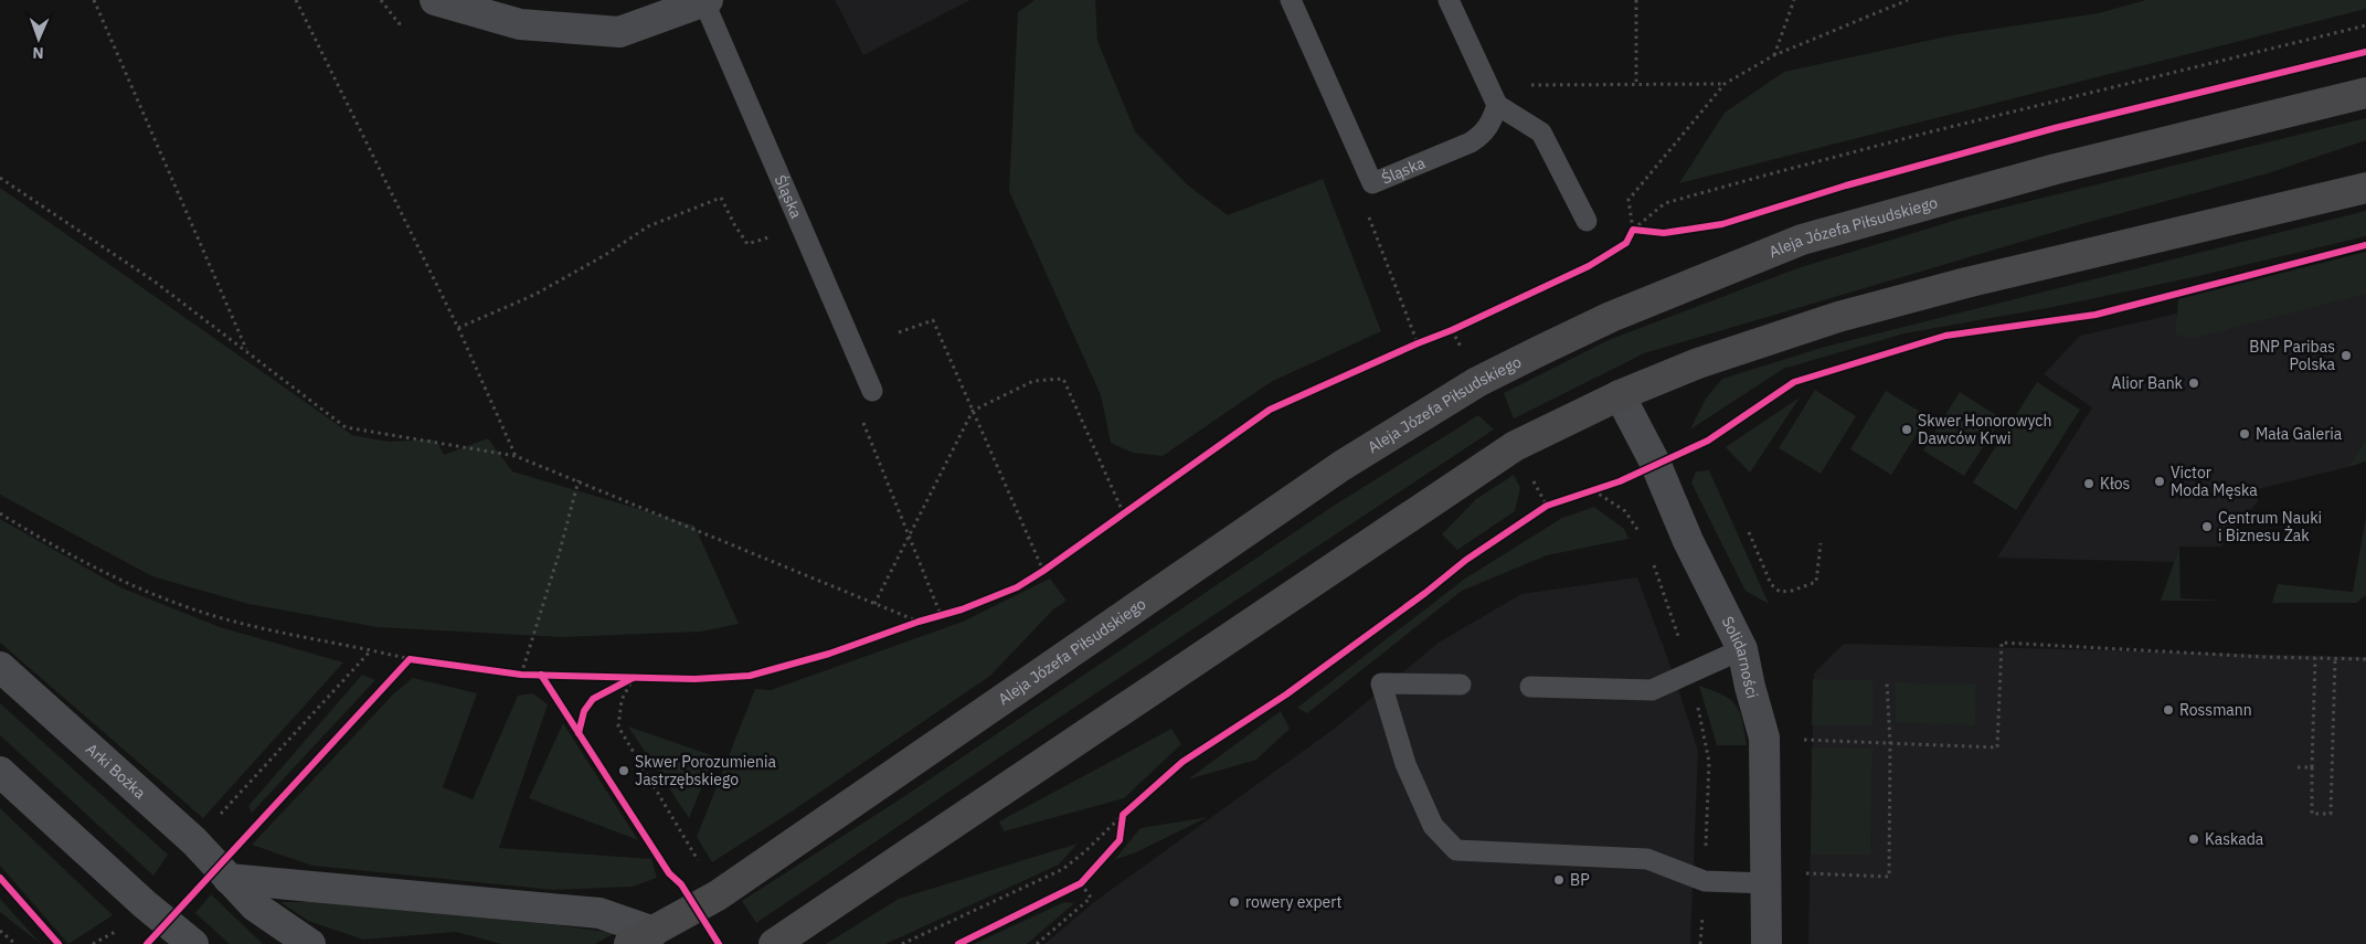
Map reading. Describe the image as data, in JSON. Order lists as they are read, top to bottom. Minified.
{"streets":{"main road":["Aleja Józefa Piłsudskiego"],"street":["Śląska","Solidarności","Arki Bożka"]},"places":["BNP Paribas Polska","Alior Bank","Skwer Honorowych Dawców Krwi","Mała Galeria","Victor Moda Męska","Kłos","Centrum Nauki i Biznesu Żak","Rossmann","Skwer Porozumienia Jastrzębskiego","Kaskada","BP","rowery expert"],"north":"bottom"}
